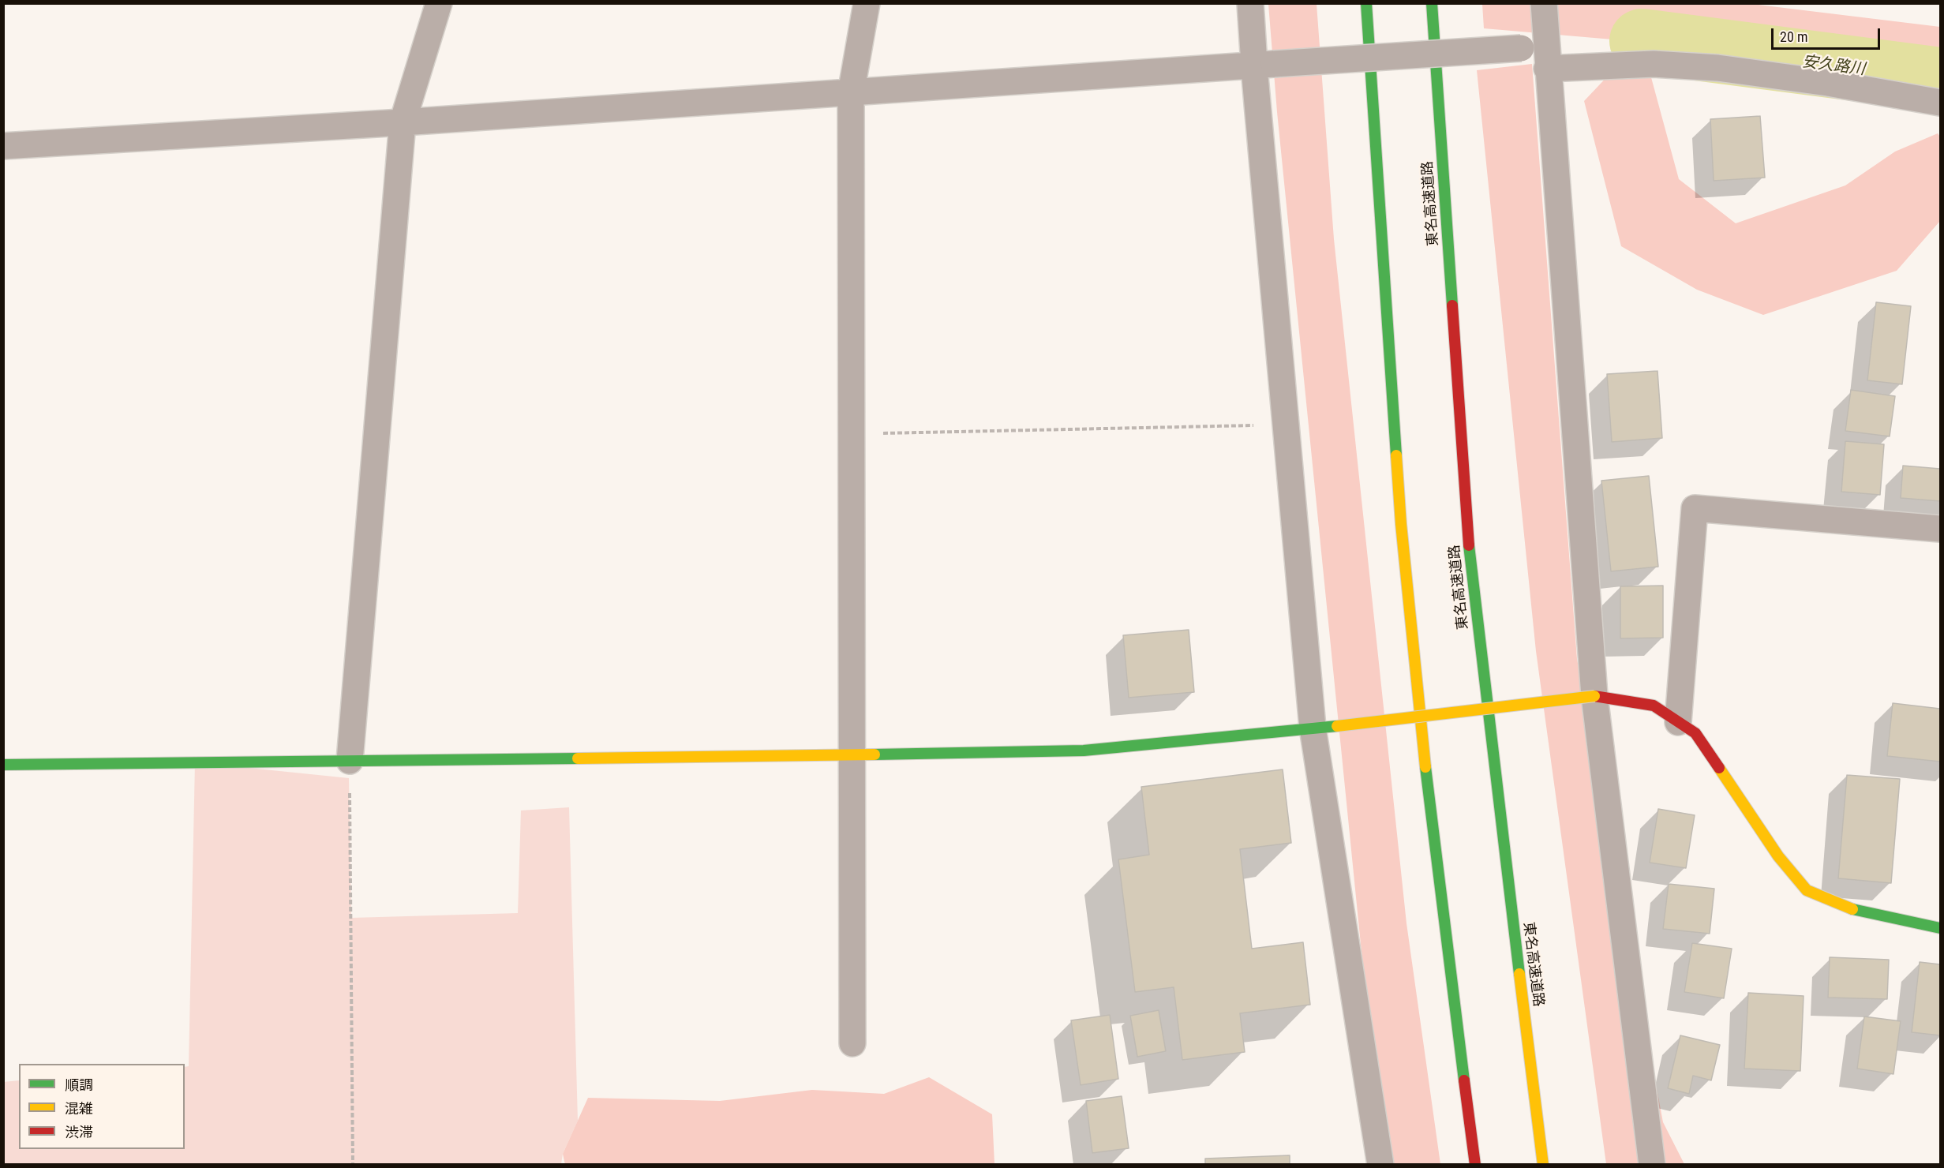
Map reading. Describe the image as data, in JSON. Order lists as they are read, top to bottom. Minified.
{"streets":{"main road":["東名高速道路"]},"water":["安久路川"],"legend":["順調","混雑","渋滞"],"scale_bar":"20 m"}
